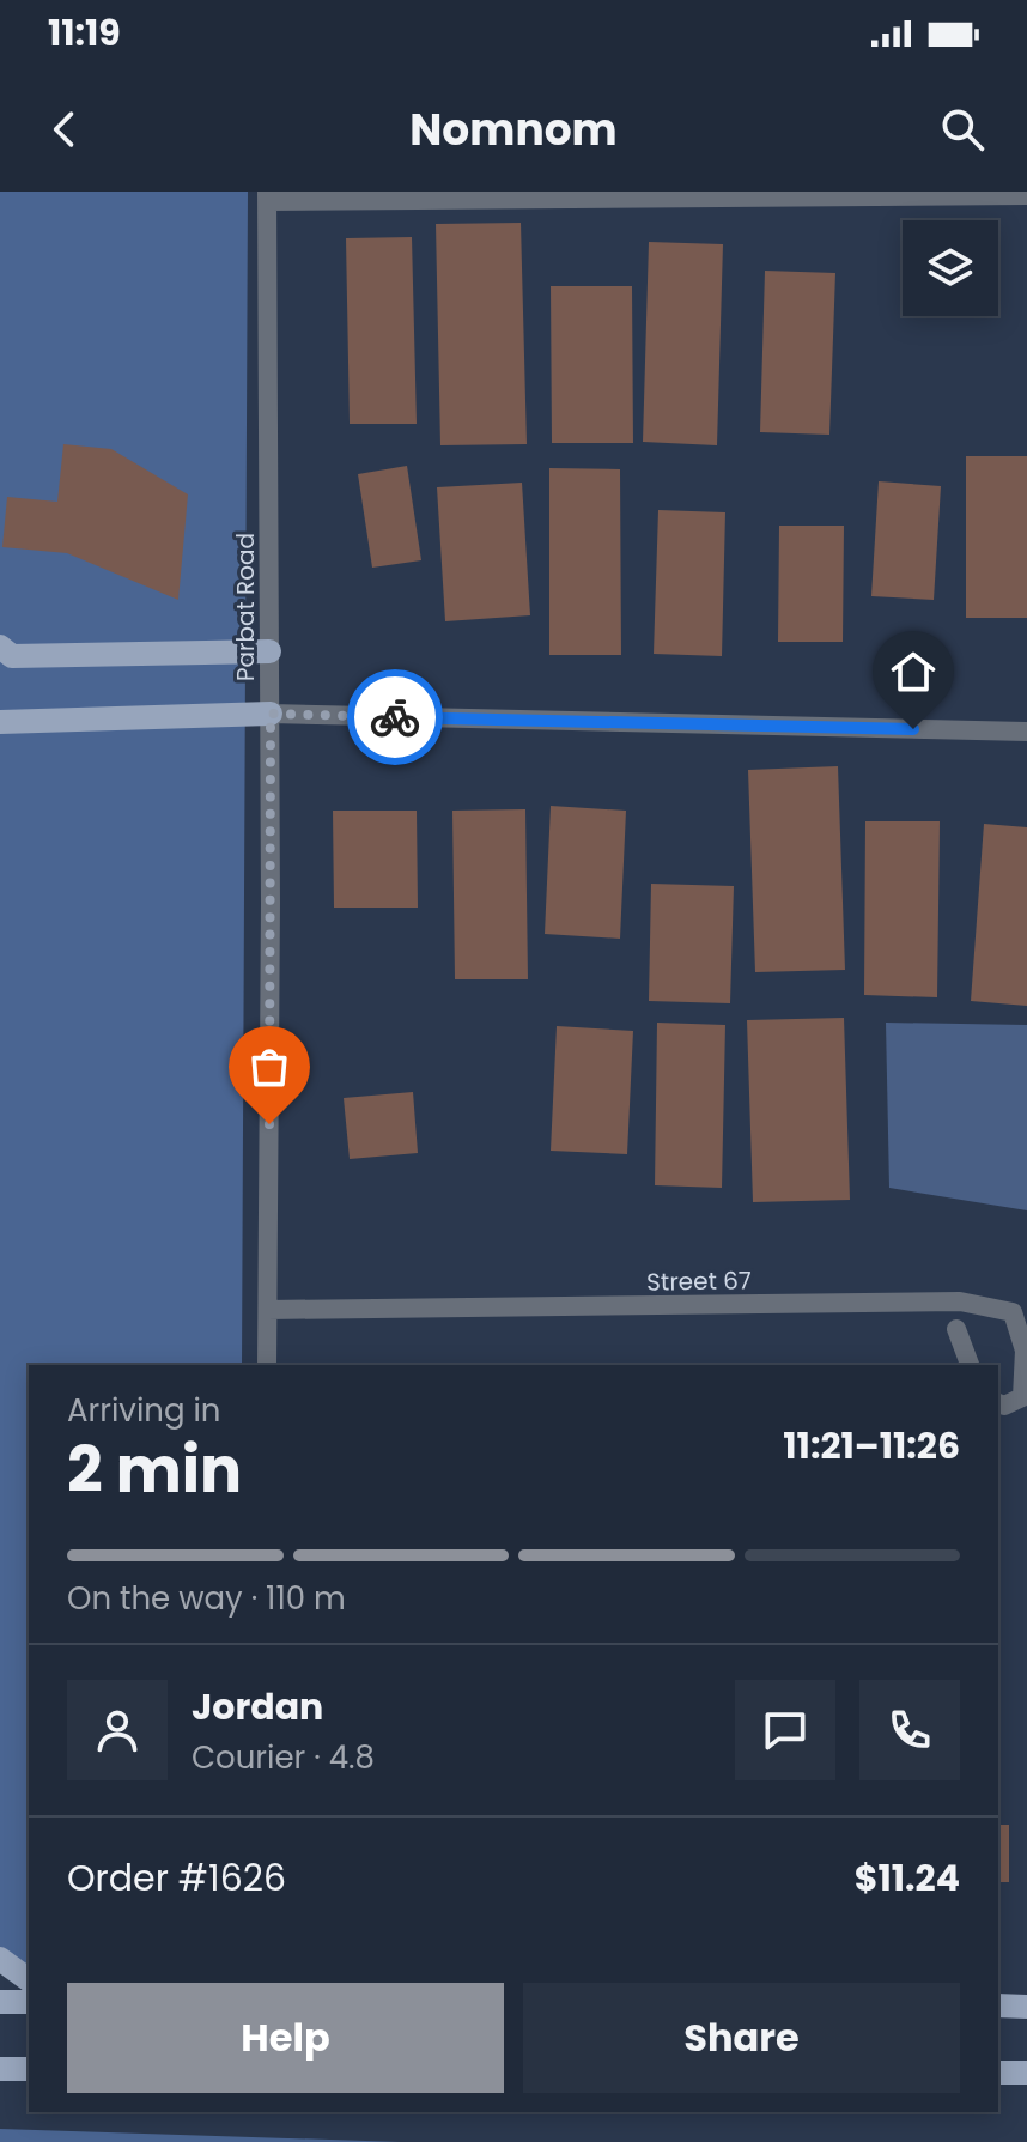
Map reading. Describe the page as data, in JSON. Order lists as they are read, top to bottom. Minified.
{"streets":{"street":["Parbat Road","Street 67"]},"crossings":[["Parbat Road","Street 67"]],"page":{"status":"11:19","header":"Nomnom","heading":["2 min","Arriving in","11:21–11:26"],"panel":["Jordan","Courier · 4.8","Order #1626","$11.24"],"bar":"On the way · 110 m","buttons":["Help","Share"]}}
